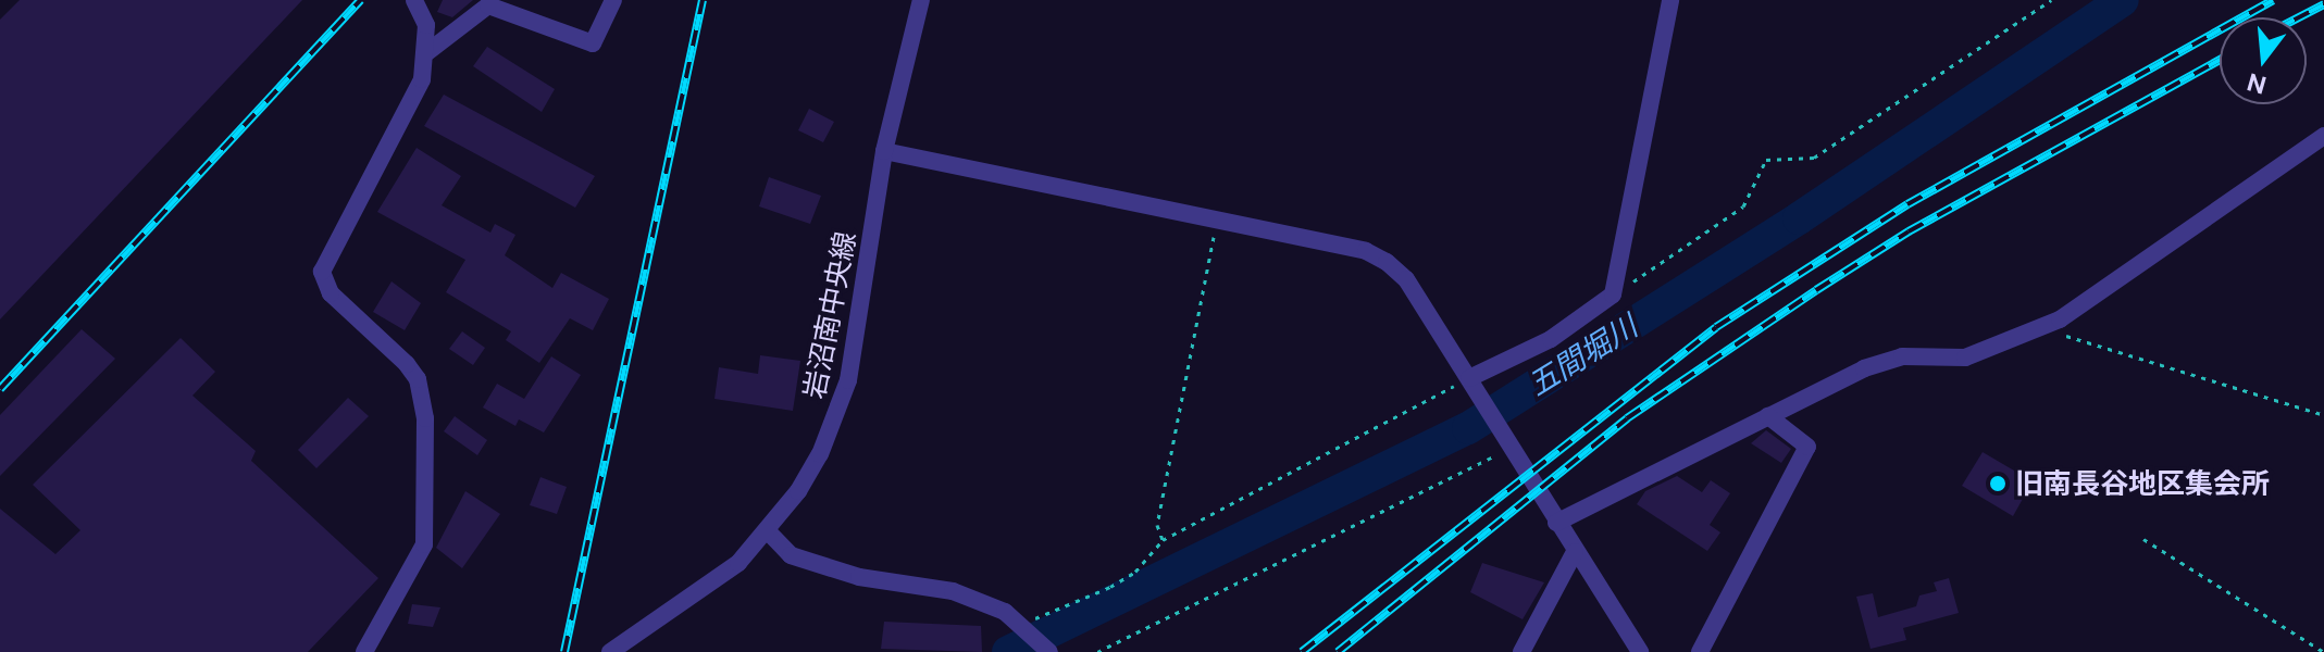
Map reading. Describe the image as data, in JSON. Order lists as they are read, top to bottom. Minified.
{"streets":{"street":["岩沼南中央線"]},"water":["五間堀川"],"places":["旧南長谷地区集会所"],"north":"bottom"}
